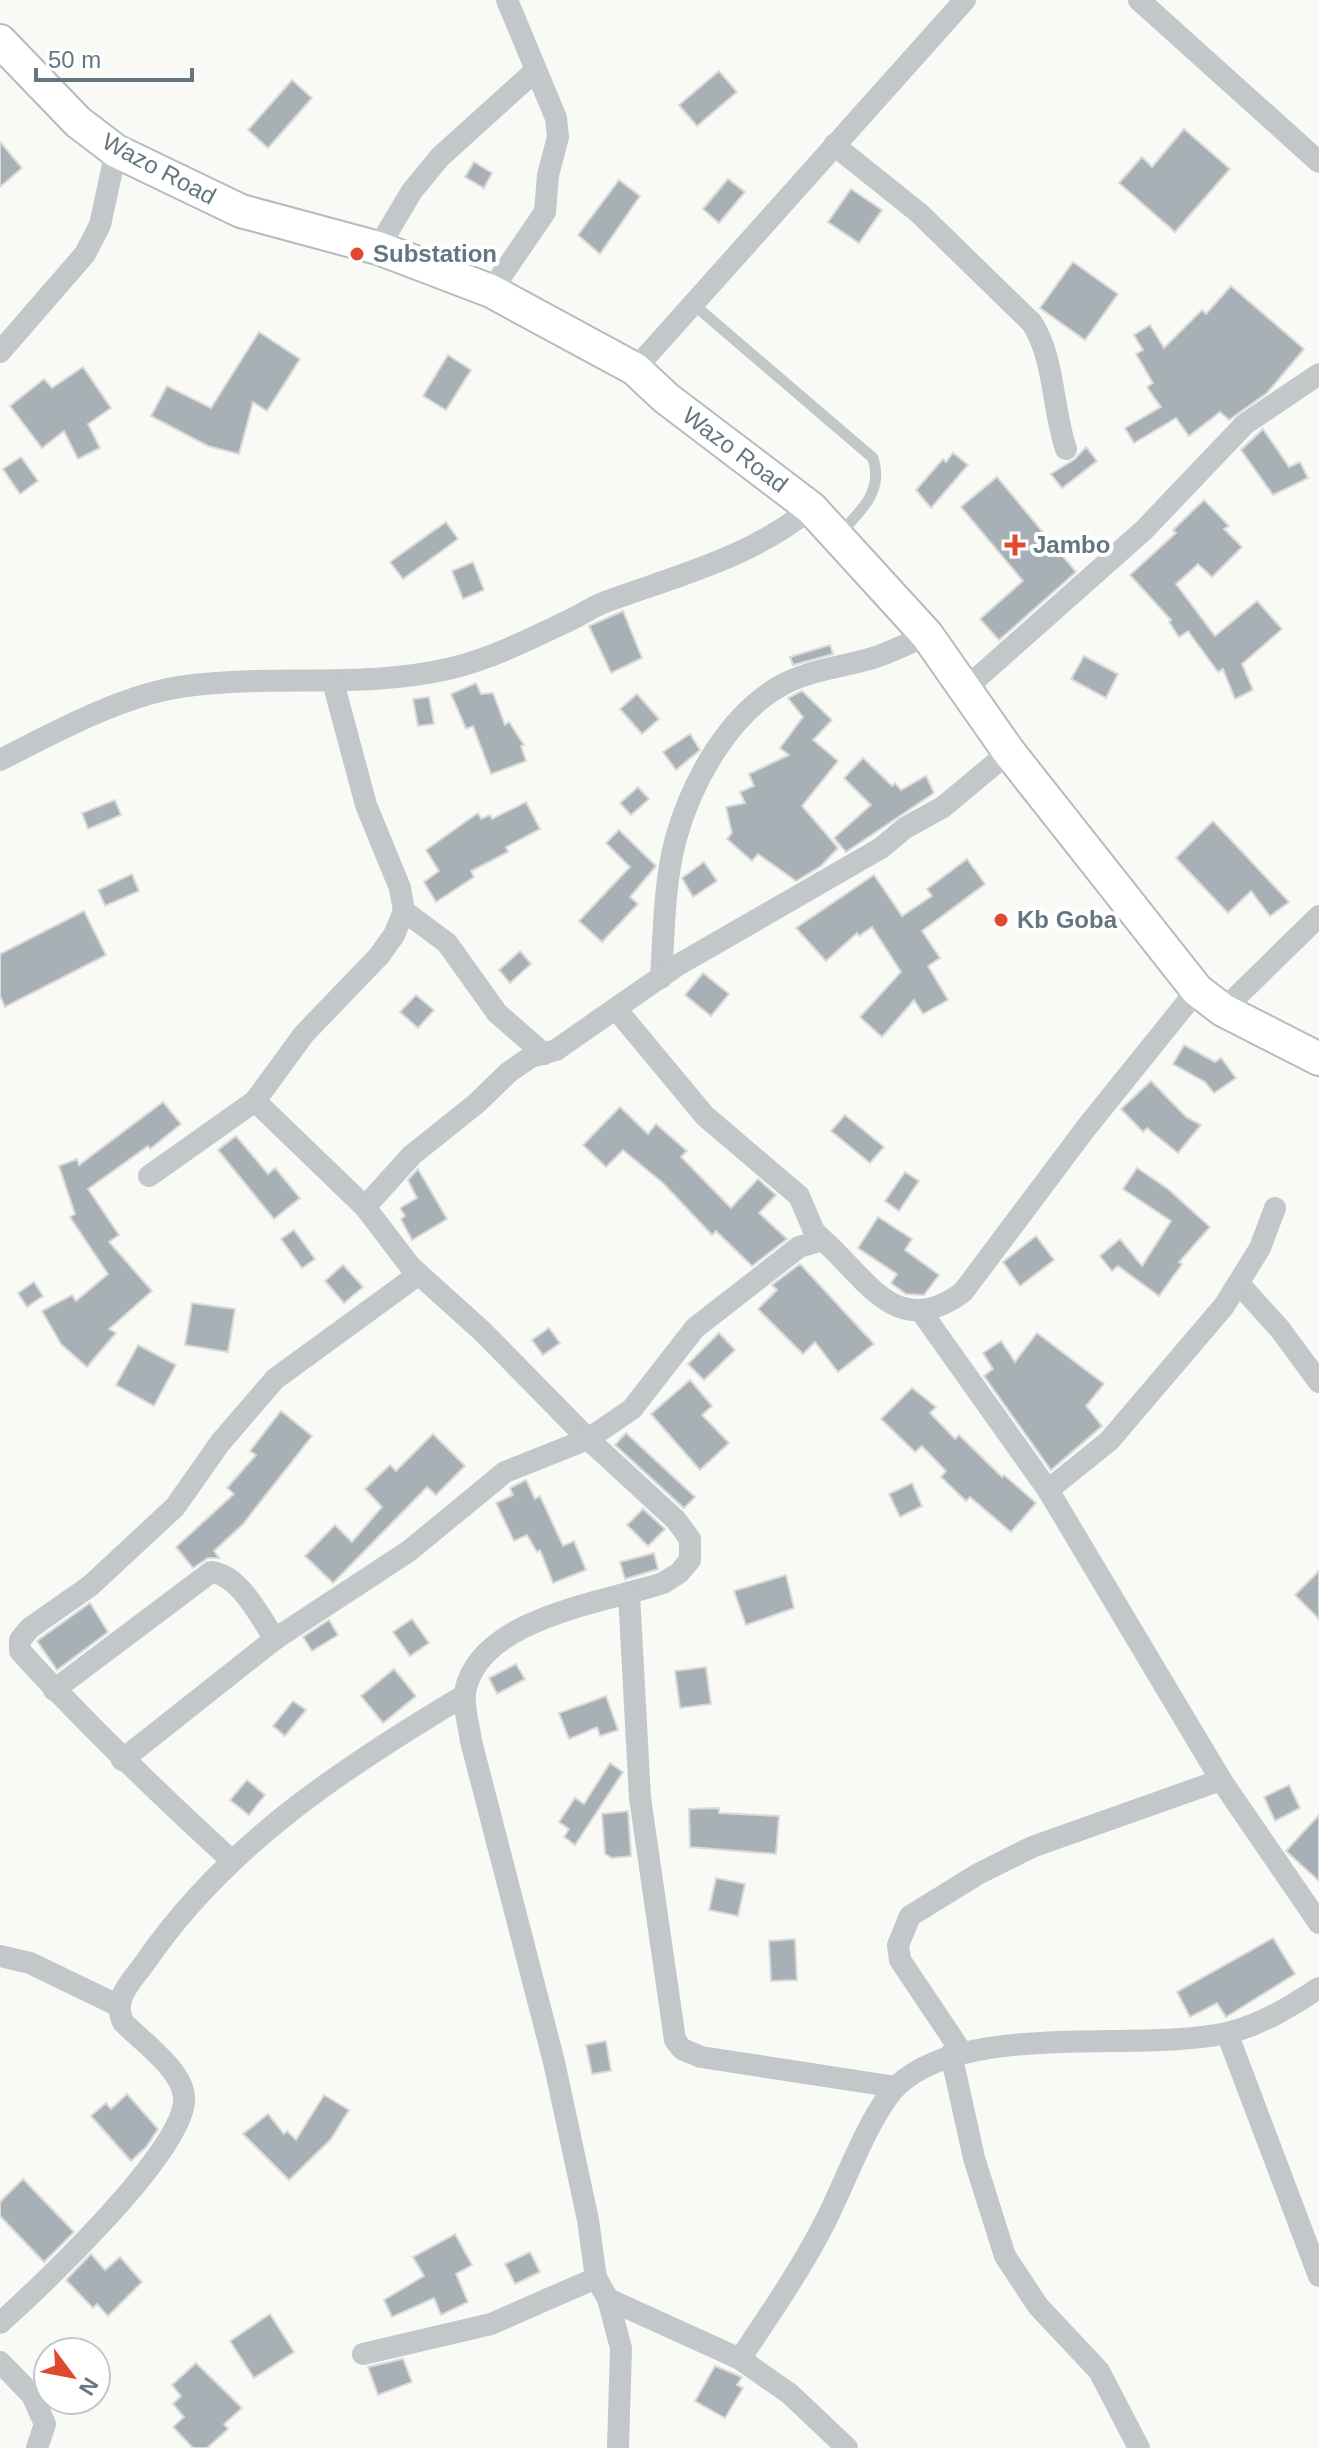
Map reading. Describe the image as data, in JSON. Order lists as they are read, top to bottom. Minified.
{"streets":{"main road":["Wazo Road"]},"places":{"other":["Substation","Kb Goba"],"health":["Jambo"]},"scale_bar":"50 m","north":"bottom right"}
